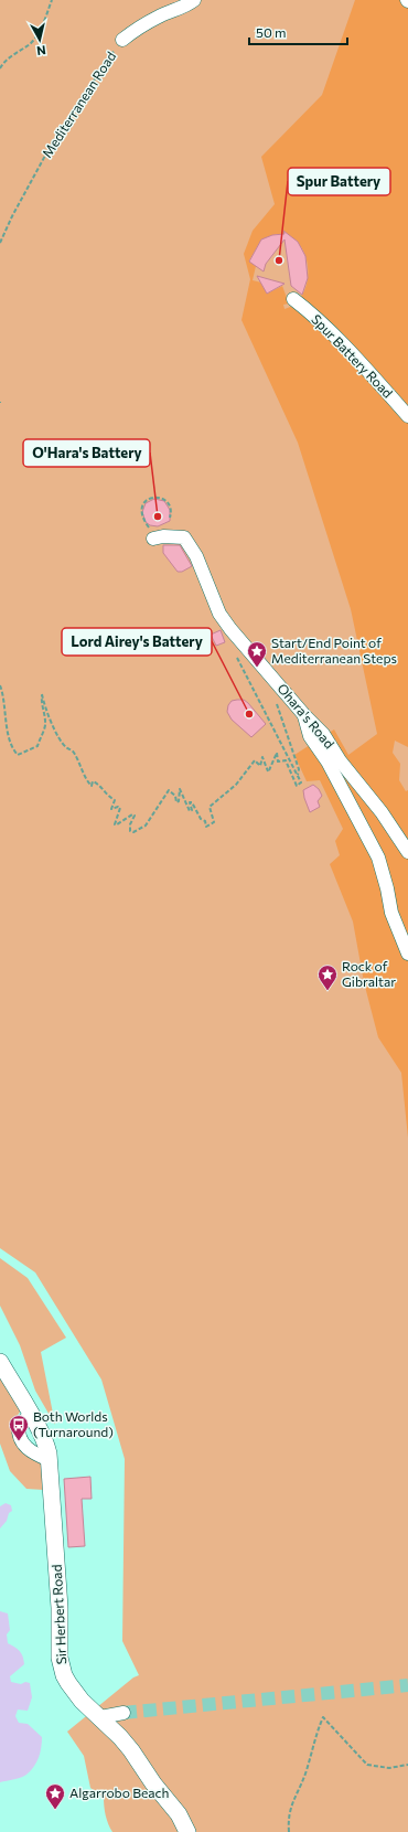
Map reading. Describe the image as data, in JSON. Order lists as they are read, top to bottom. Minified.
{"streets":{"main road":["Sir Herbert Road"],"street":["Mediterranean Road","Spur Battery Road","Ohara's Road"]},"places":{"other":["Spur Battery","O'Hara's Battery","Lord Airey's Battery"],"place":["Start/End Point of Mediterranean Steps","Rock of Gibraltar","Algarrobo Beach"],"bus stop":["Both Worlds (Turnaround)"]},"scale_bar":"50 m","north":"bottom"}
